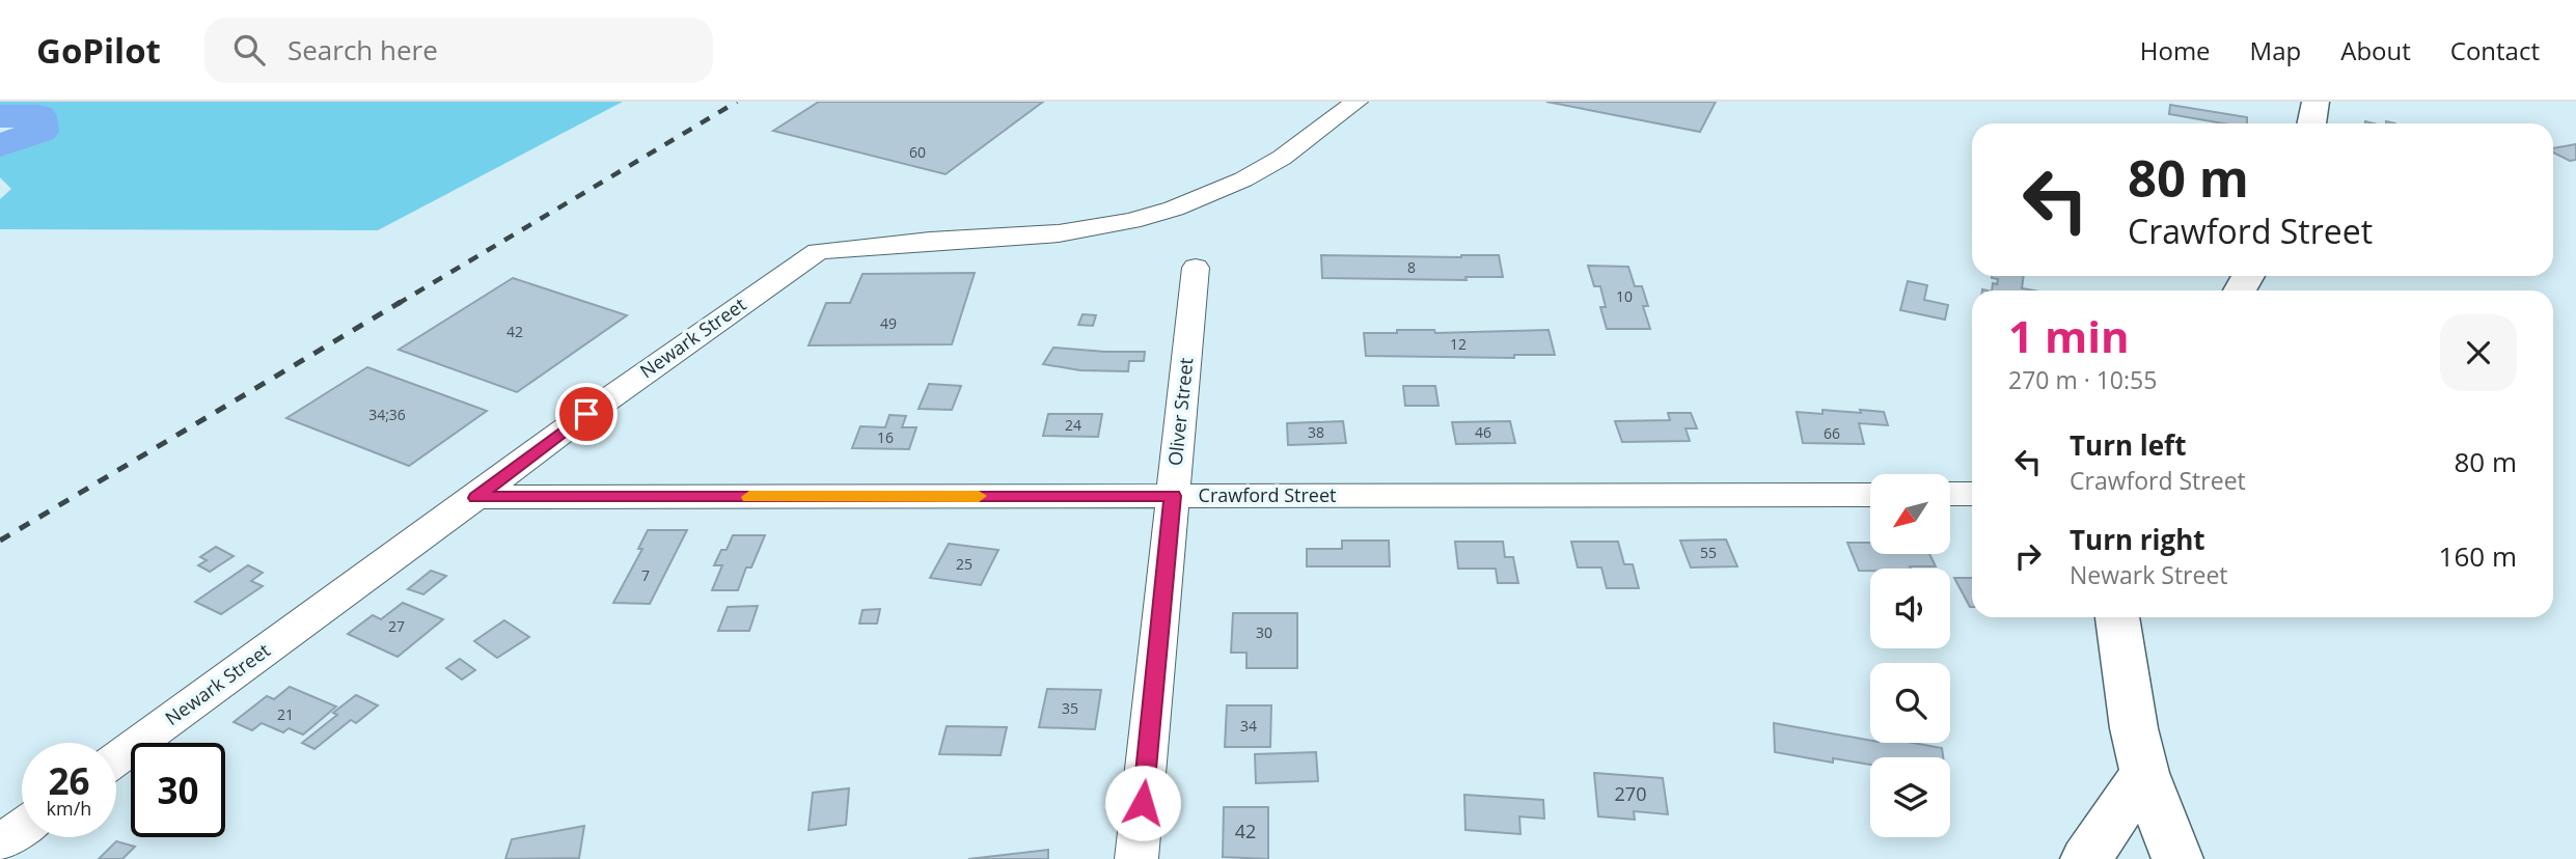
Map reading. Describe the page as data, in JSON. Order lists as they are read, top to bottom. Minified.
{"streets":{"street":["Newark Street","Oliver Street","Crawford Street"]},"crossings":[["Newark Street","Crawford Street"],["Oliver Street","Crawford Street"]],"house_numbers":["60","8","10","49","42","12","34;36","24","38","46","66","16","55","25","7","27","30","35","21","34","270","42"],"north":"bottom left","page":{"header":"GoPilot","search":"Search here","nav":["Home","Map","About","Contact"],"turn":["80 m","Crawford Street"],"heading":["1 min","270 m · 10:55"],"list":[{"name":"Turn left","note":"Crawford Street","value":"80 m"},{"name":"Turn right","note":"Newark Street","value":"160 m"}],"speed":"26 km/h","limit":"30"}}
